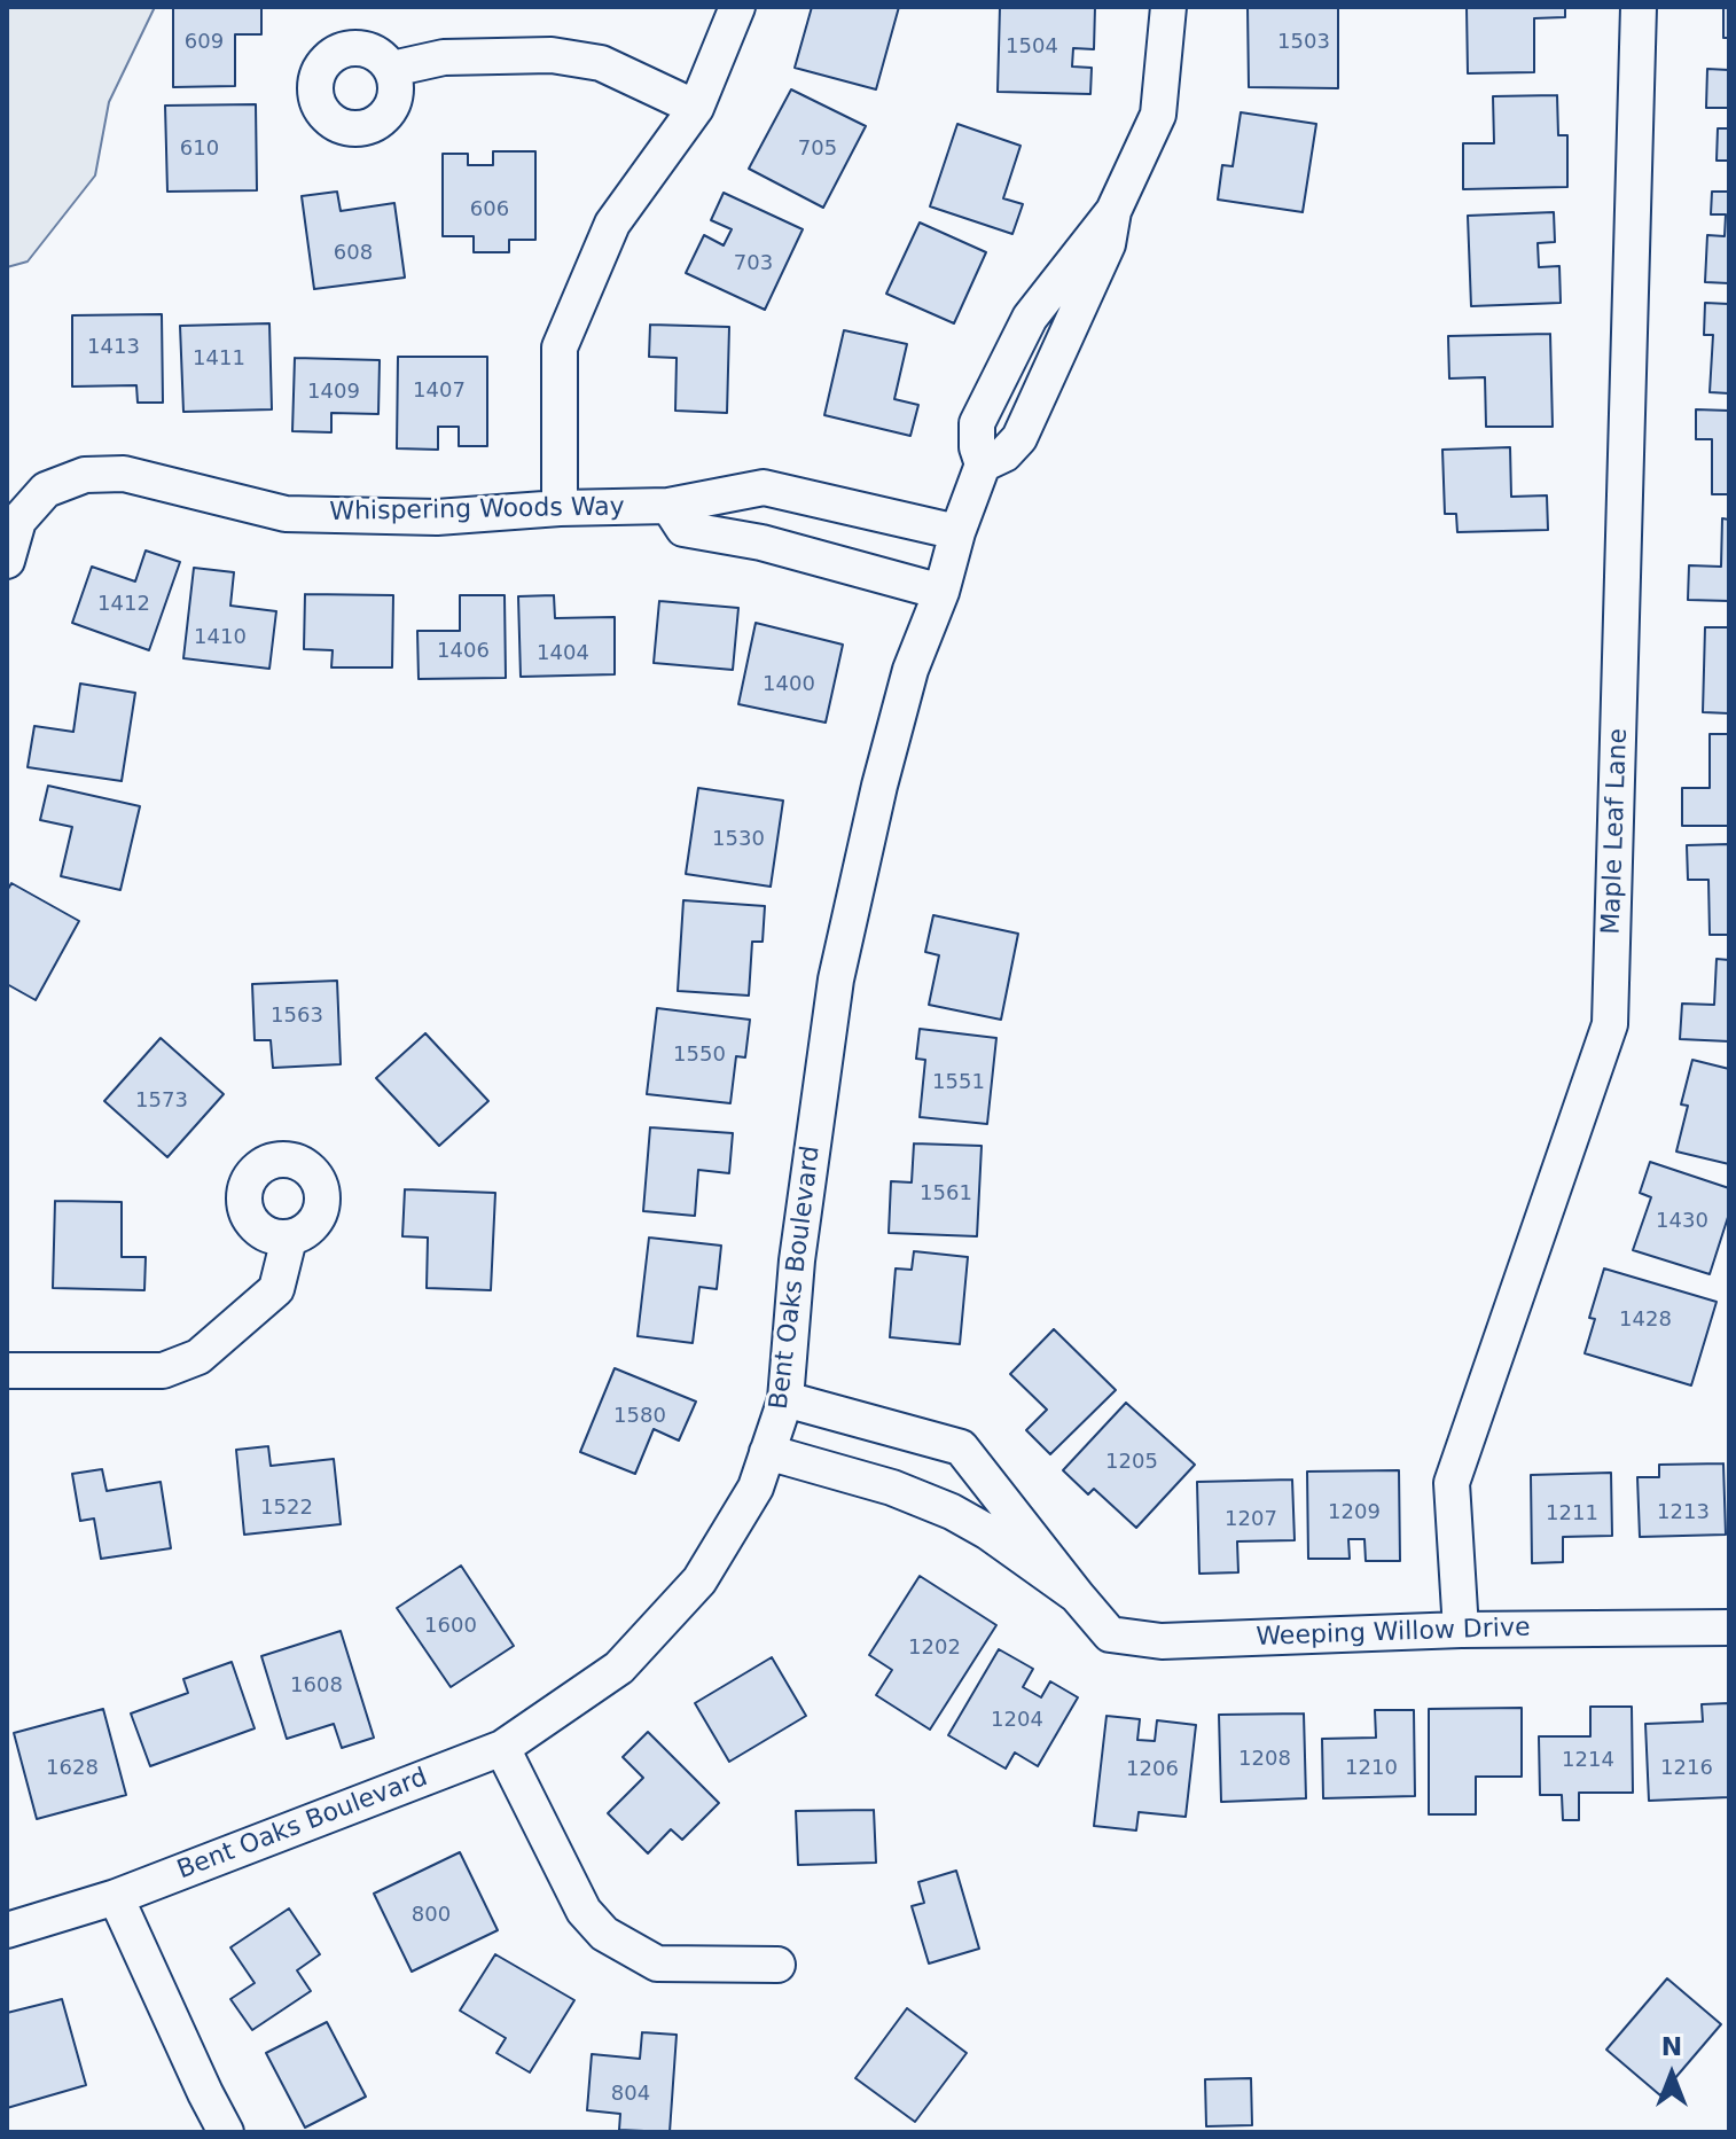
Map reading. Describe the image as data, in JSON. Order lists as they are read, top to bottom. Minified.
{"streets":{"street":["Whispering Woods Way","Maple Leaf Lane","Bent Oaks Boulevard","Weeping Willow Drive"]},"crossings":[["Whispering Woods Way","Bent Oaks Boulevard"],["Maple Leaf Lane","Weeping Willow Drive"],["Bent Oaks Boulevard","Weeping Willow Drive"]],"house_numbers":["609","1503","1504","610","705","606","608","703","1413","1411","1407","1409","1412","1410","1406","1404","1400","1530","1563","1550","1551","1573","1561","1430","1428","1580","1205","1522","1209","1213","1211","1207","1600","1202","1608","1204","1208","1214","1628","1210","1216","1206","800","804"],"north":"top"}
